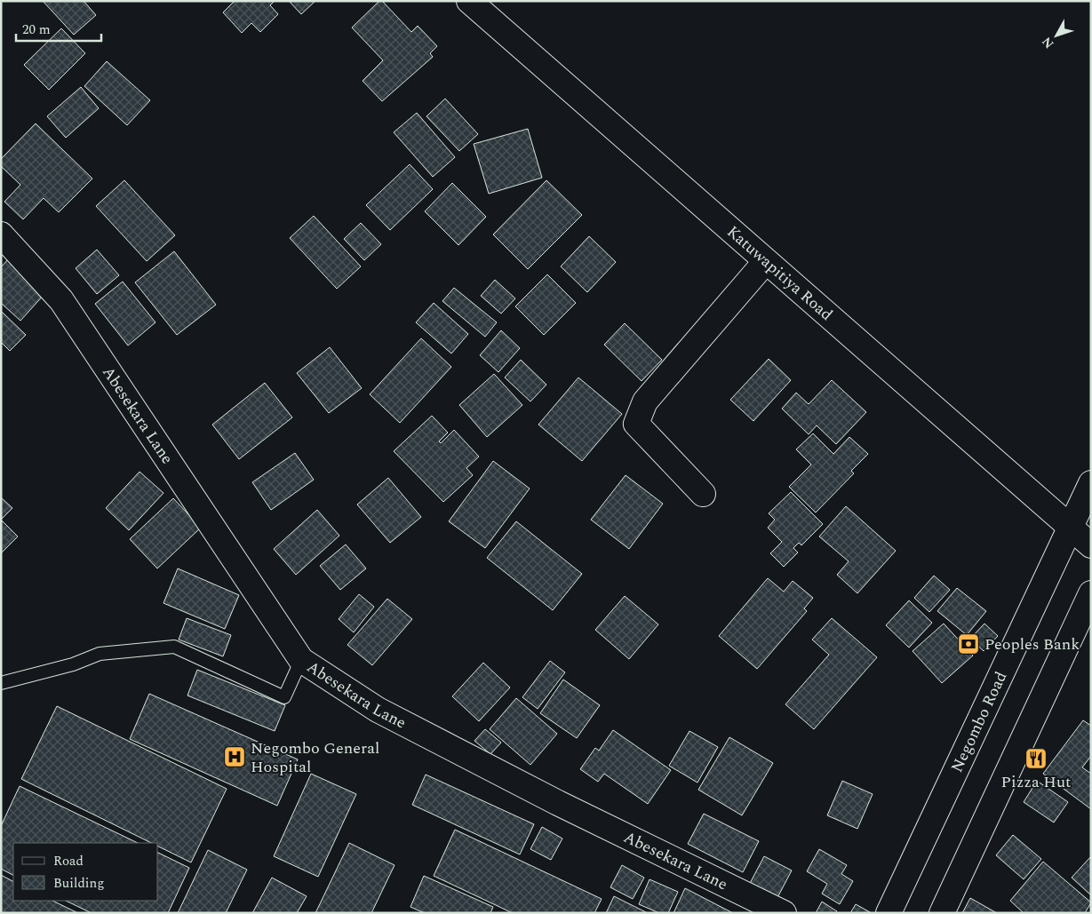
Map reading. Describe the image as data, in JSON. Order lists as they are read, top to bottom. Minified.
{"streets":{"main road":["Katuwapitiya Road","Abesekara Lane","Negombo Road"]},"crossings":[["Katuwapitiya Road","Negombo Road"]],"places":{"bank":["Peoples Bank"],"hospital":["Negombo General Hospital"],"restaurant":["Pizza Hut"]},"legend":["Road","Building"],"scale_bar":"20 m","north":"bottom left"}
